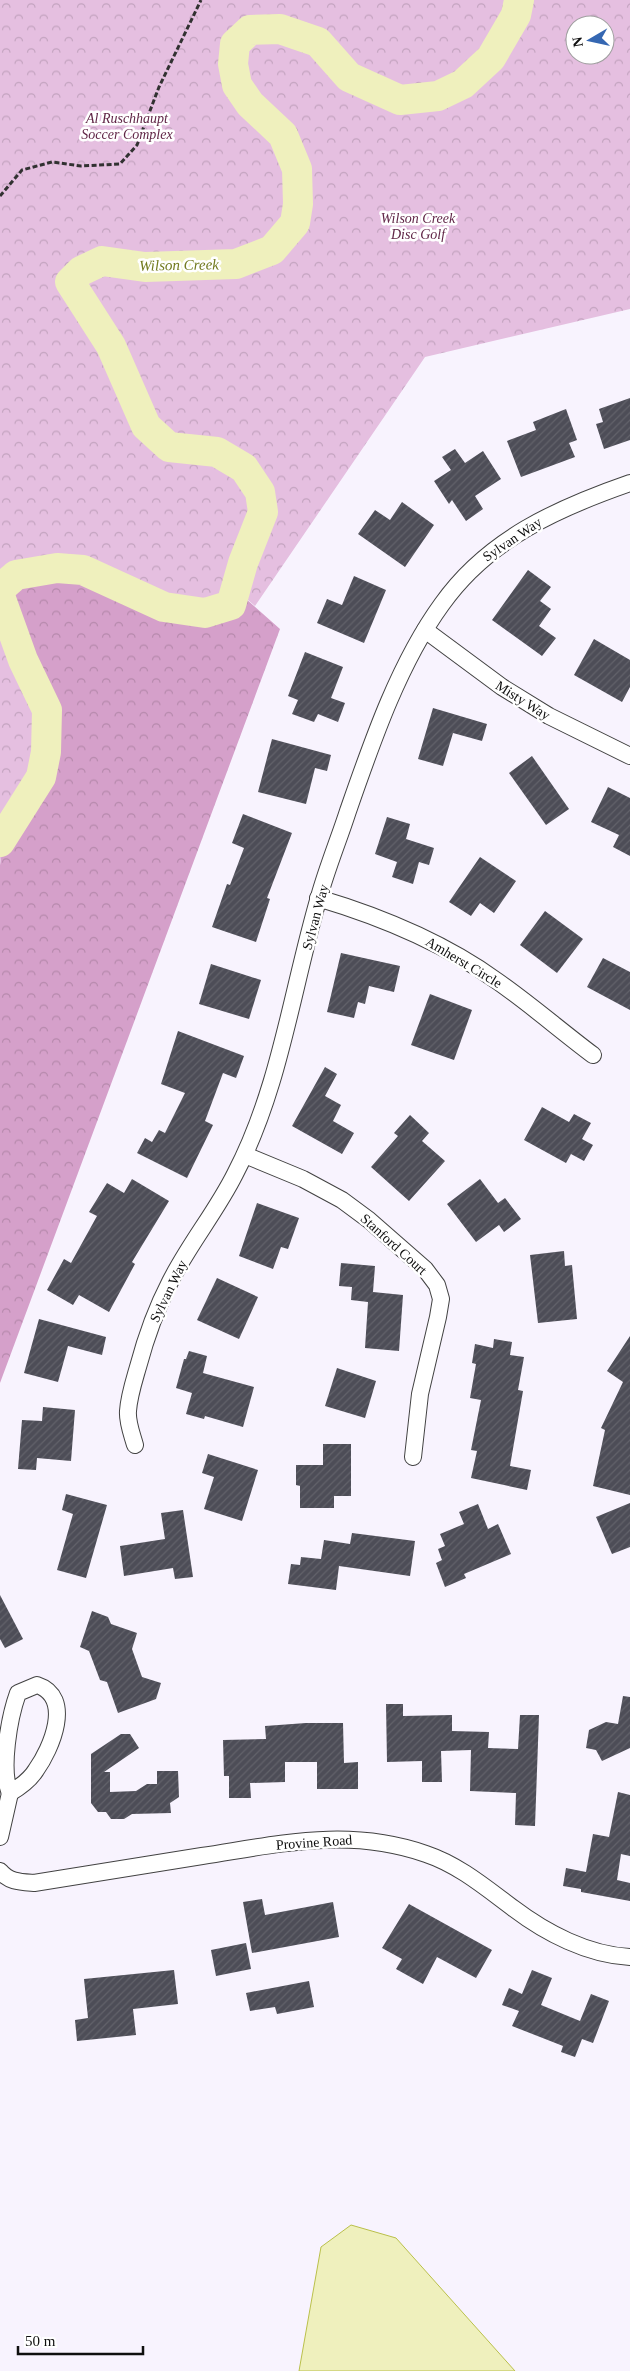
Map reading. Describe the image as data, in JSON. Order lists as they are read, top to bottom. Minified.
{"streets":{"street":["Sylvan Way","Misty Way","Amherst Circle","Stanford Court","Provine Road"]},"crossings":[["Sylvan Way","Misty Way"],["Sylvan Way","Amherst Circle"],["Sylvan Way","Stanford Court"]],"water":["Wilson Creek"],"parks":["Al Ruschhaupt Soccer Complex","Wilson Creek Disc Golf"],"scale_bar":"50 m","north":"left"}
